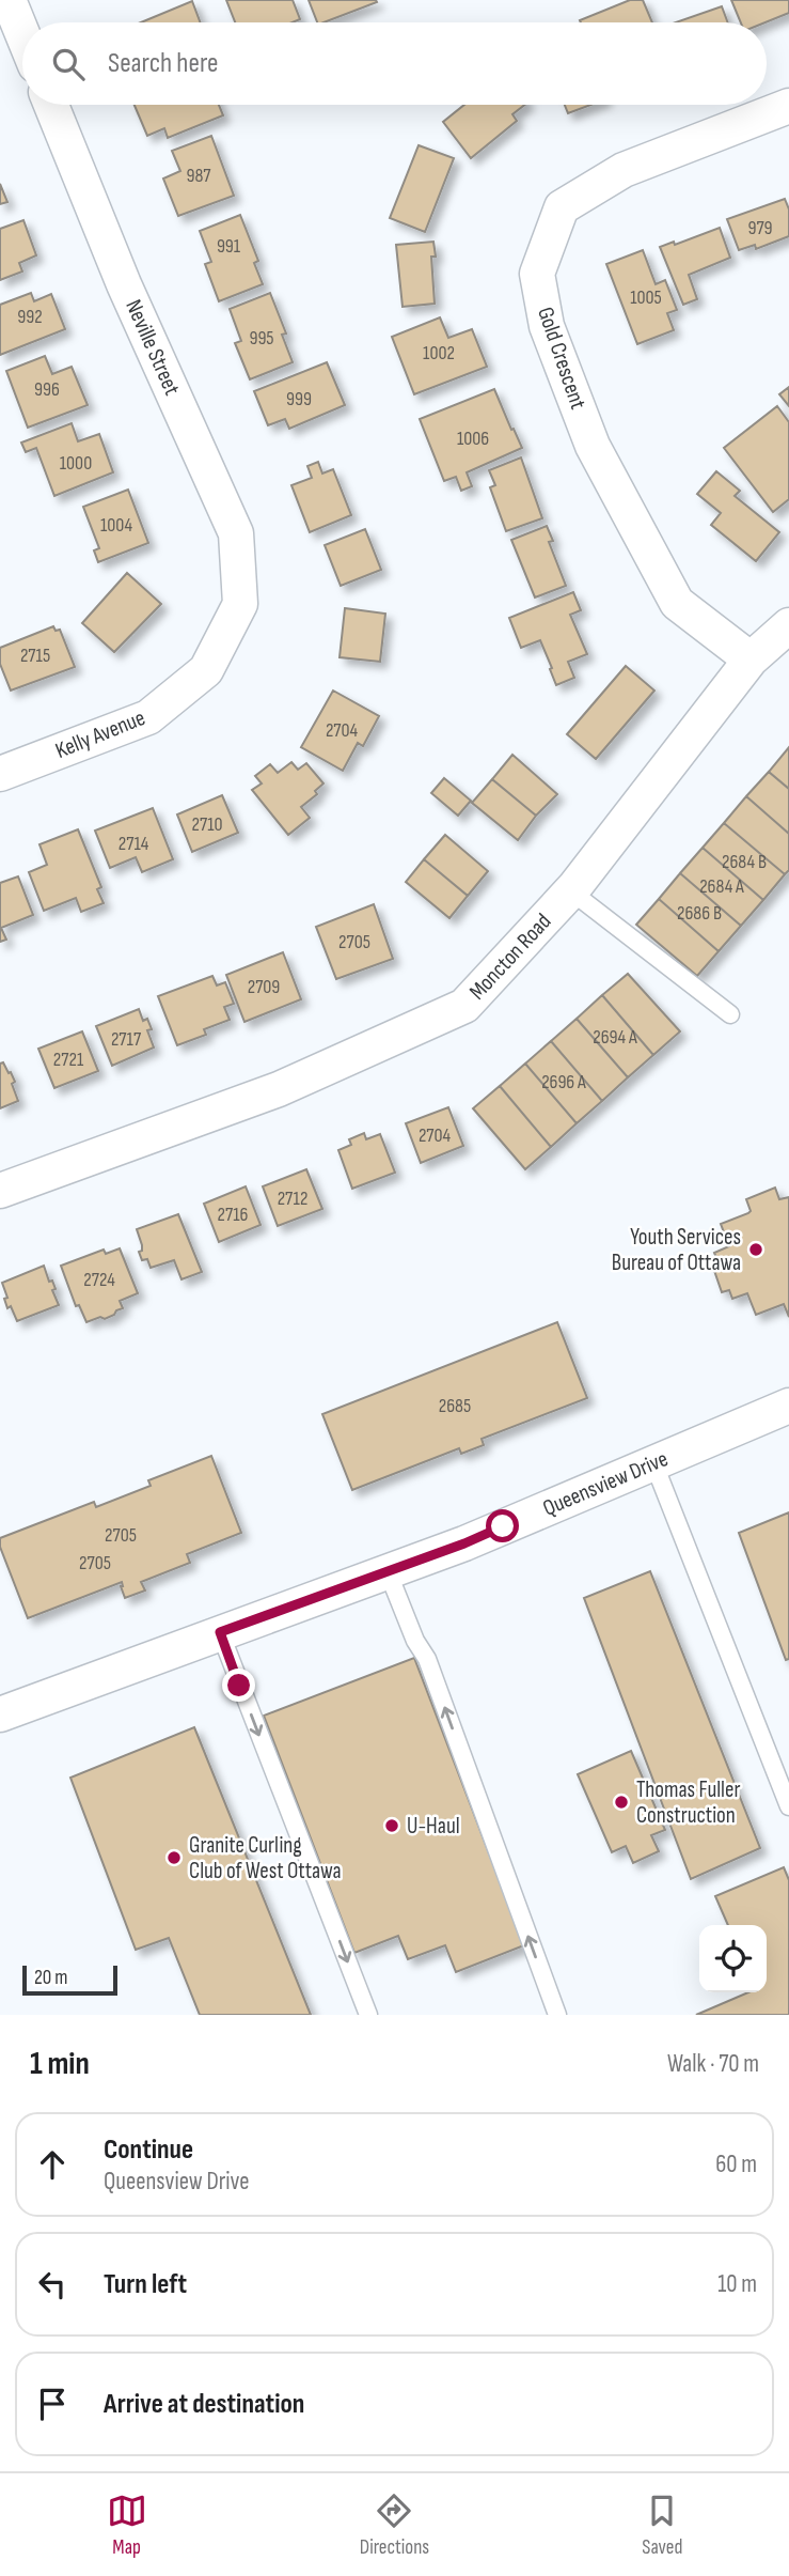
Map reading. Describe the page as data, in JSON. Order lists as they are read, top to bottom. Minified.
{"streets":{"street":["Neville Street","Gold Crescent","Kelly Avenue","Moncton Road","Queensview Drive"]},"crossings":[["Neville Street","Kelly Avenue"],["Gold Crescent","Moncton Road"]],"places":["Youth Services Bureau of Ottawa","Thomas Fuller Construction","U-Haul","Granite Curling Club of West Ottawa"],"house_numbers":["987","979","991","1005","992","995","1002","996","999","1006","1000","1004","2715","2704","2710","2714","2684 B","2684 A","2686 B","2705","2709","2694 A","2717","2721","2696 A","2704","2712","2716","2724","2685","2705","2705"],"scale_bar":"20 m","page":{"search":"Search here","scale":"20 m","heading":["1 min","Walk · 70 m"],"list":[["Continue","Queensview Drive","60 m"],["Turn left","10 m"],"Arrive at destination"],"nav":["Map","Directions","Saved"]}}
